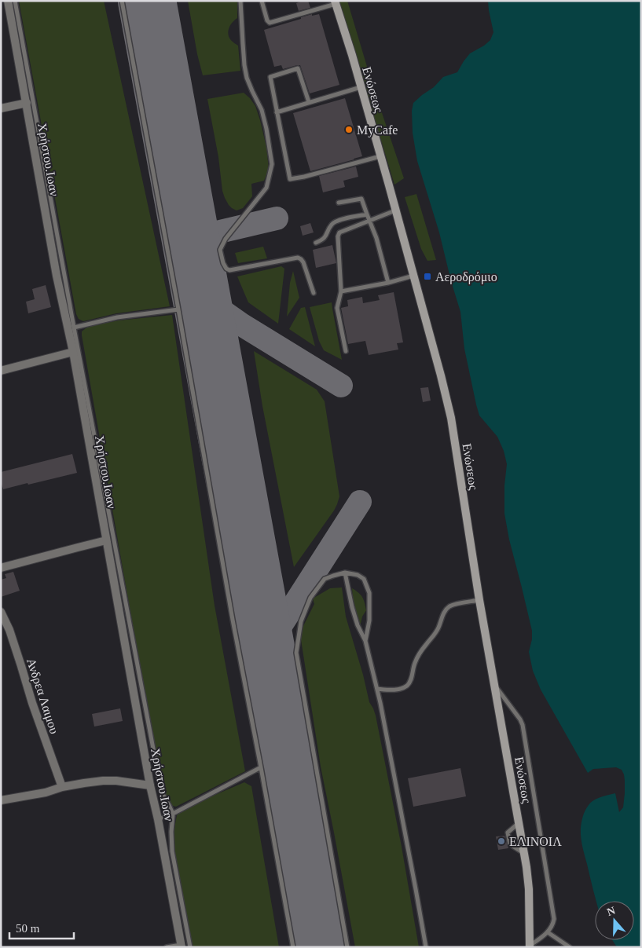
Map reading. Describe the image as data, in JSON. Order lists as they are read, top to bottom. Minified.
{"streets":{"main road":["Ενώσεως"],"street":["Χρήστου.Ιωαν","Ανδρεα Λαιμου"]},"places":{"other":["MyCafe","ΕΛΙΝΟΙΛ"],"transit":["Αεροδρόμιο"]},"scale_bar":"50 m","north":"top"}
